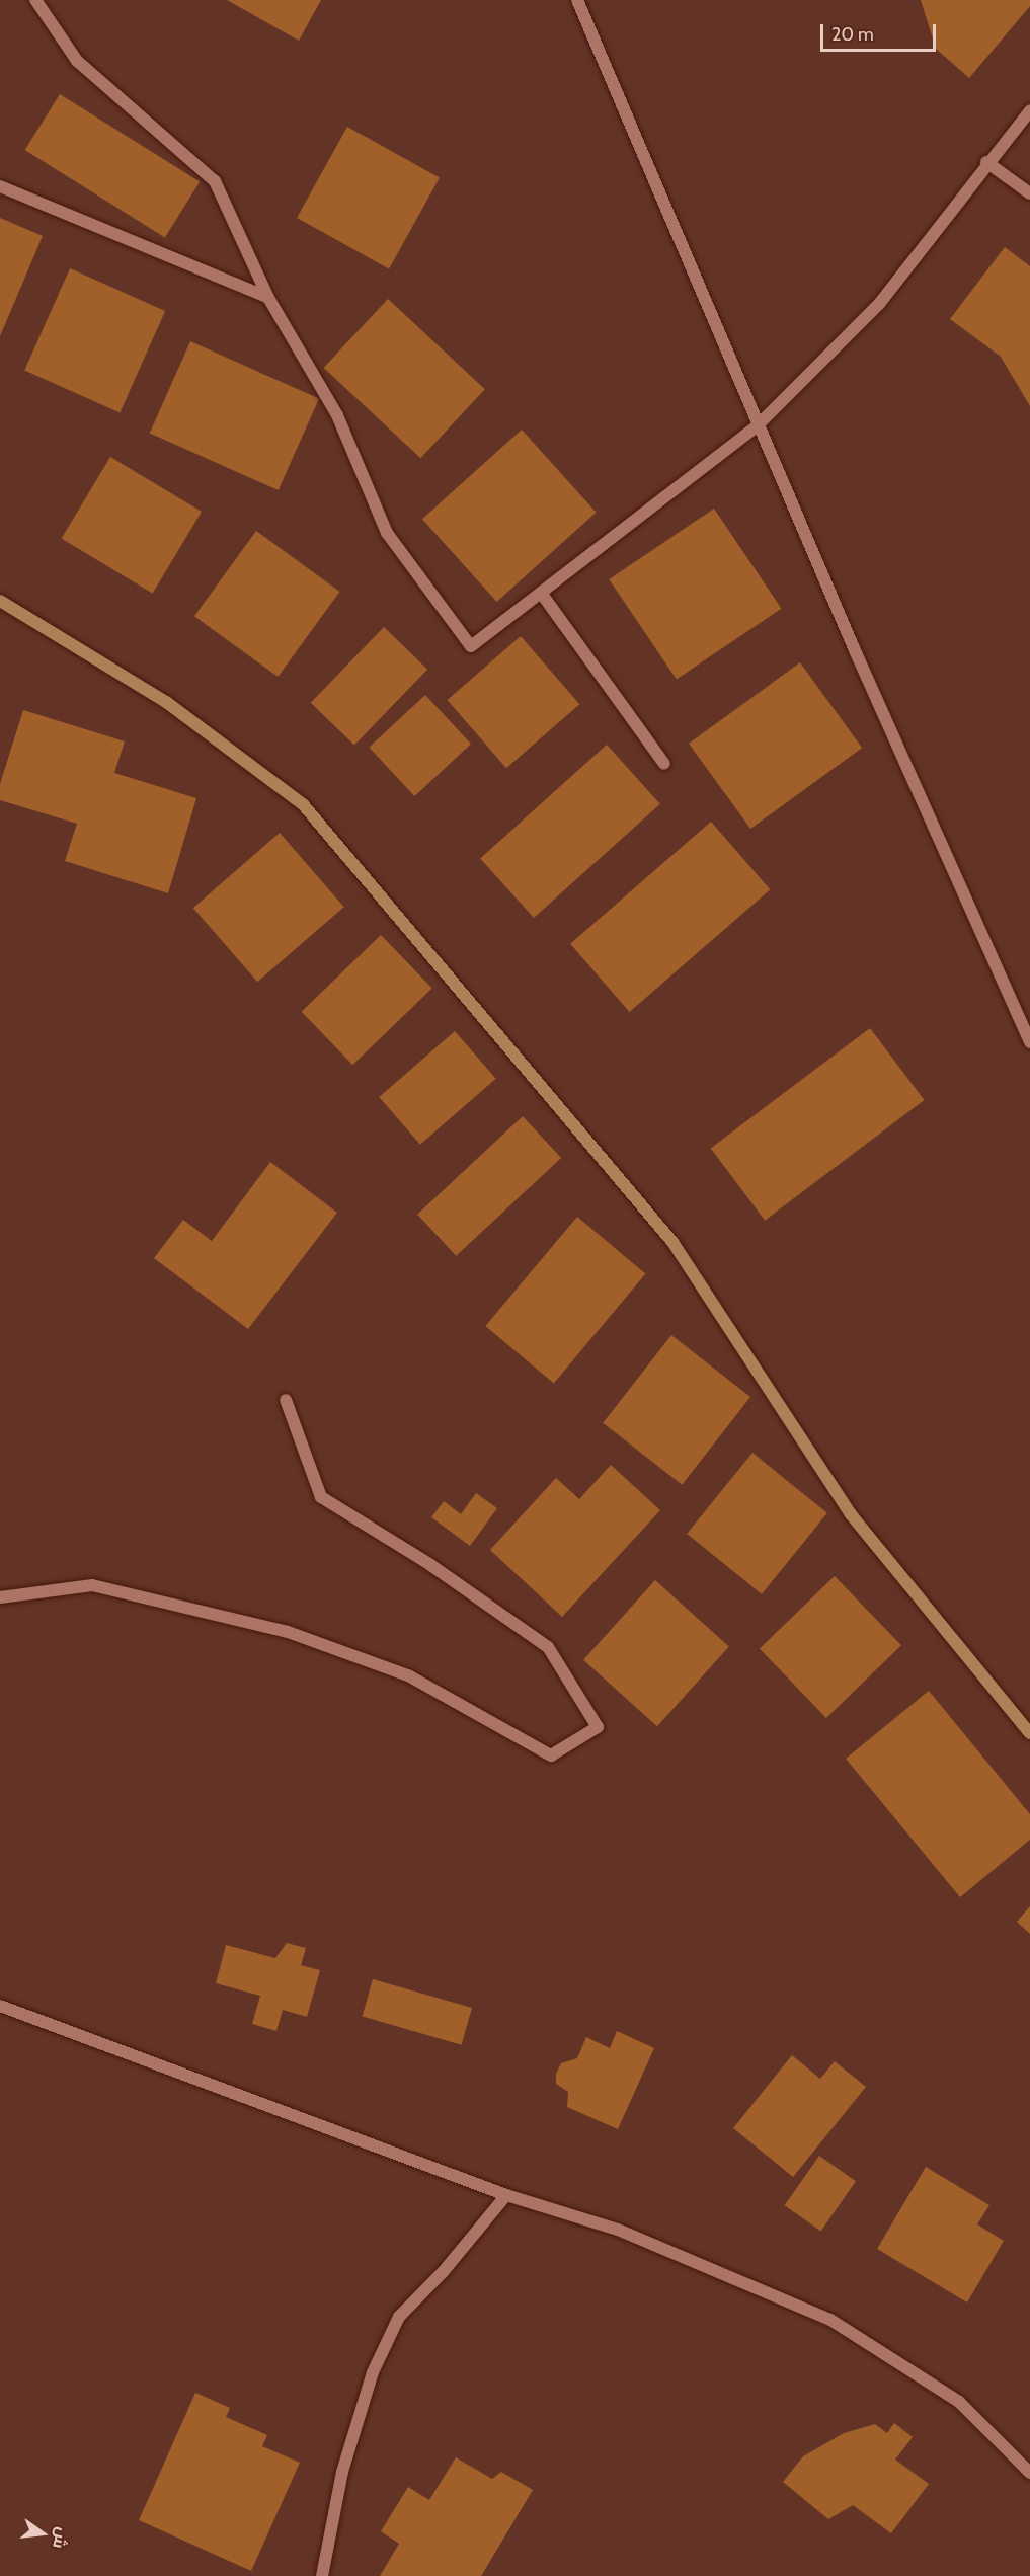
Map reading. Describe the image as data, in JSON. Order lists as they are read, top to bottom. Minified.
{"scale_bar":"20 m","north":"right"}
